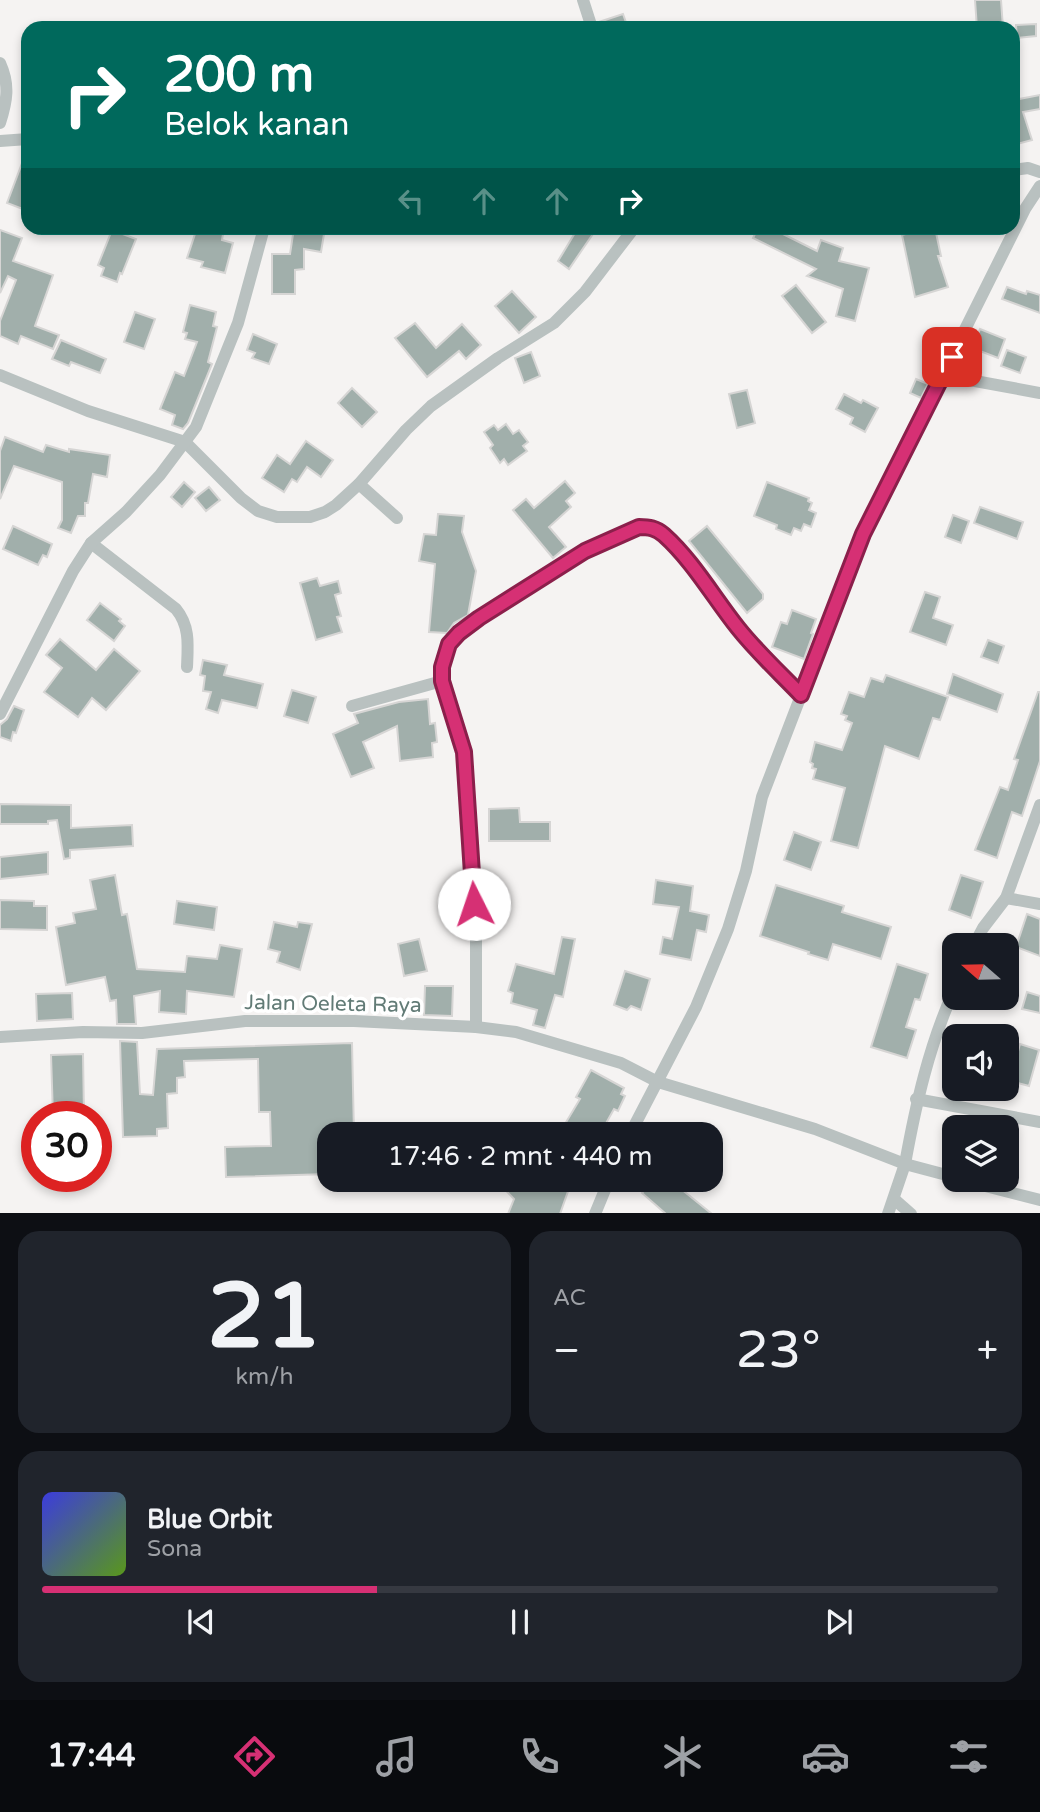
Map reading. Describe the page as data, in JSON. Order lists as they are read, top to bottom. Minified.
{"streets":{"street":["Jalan Oeleta Raya"]},"north":"left","page":{"turn":["200 m","Belok kanan"],"limit":"30","trip":"17:46 · 2 mnt · 440 m","tile":[["21","km/h"],"AC"],"heat":["−","23°","+"],"song":["Blue Orbit","Sona"],"tabs":"17:44"}}
